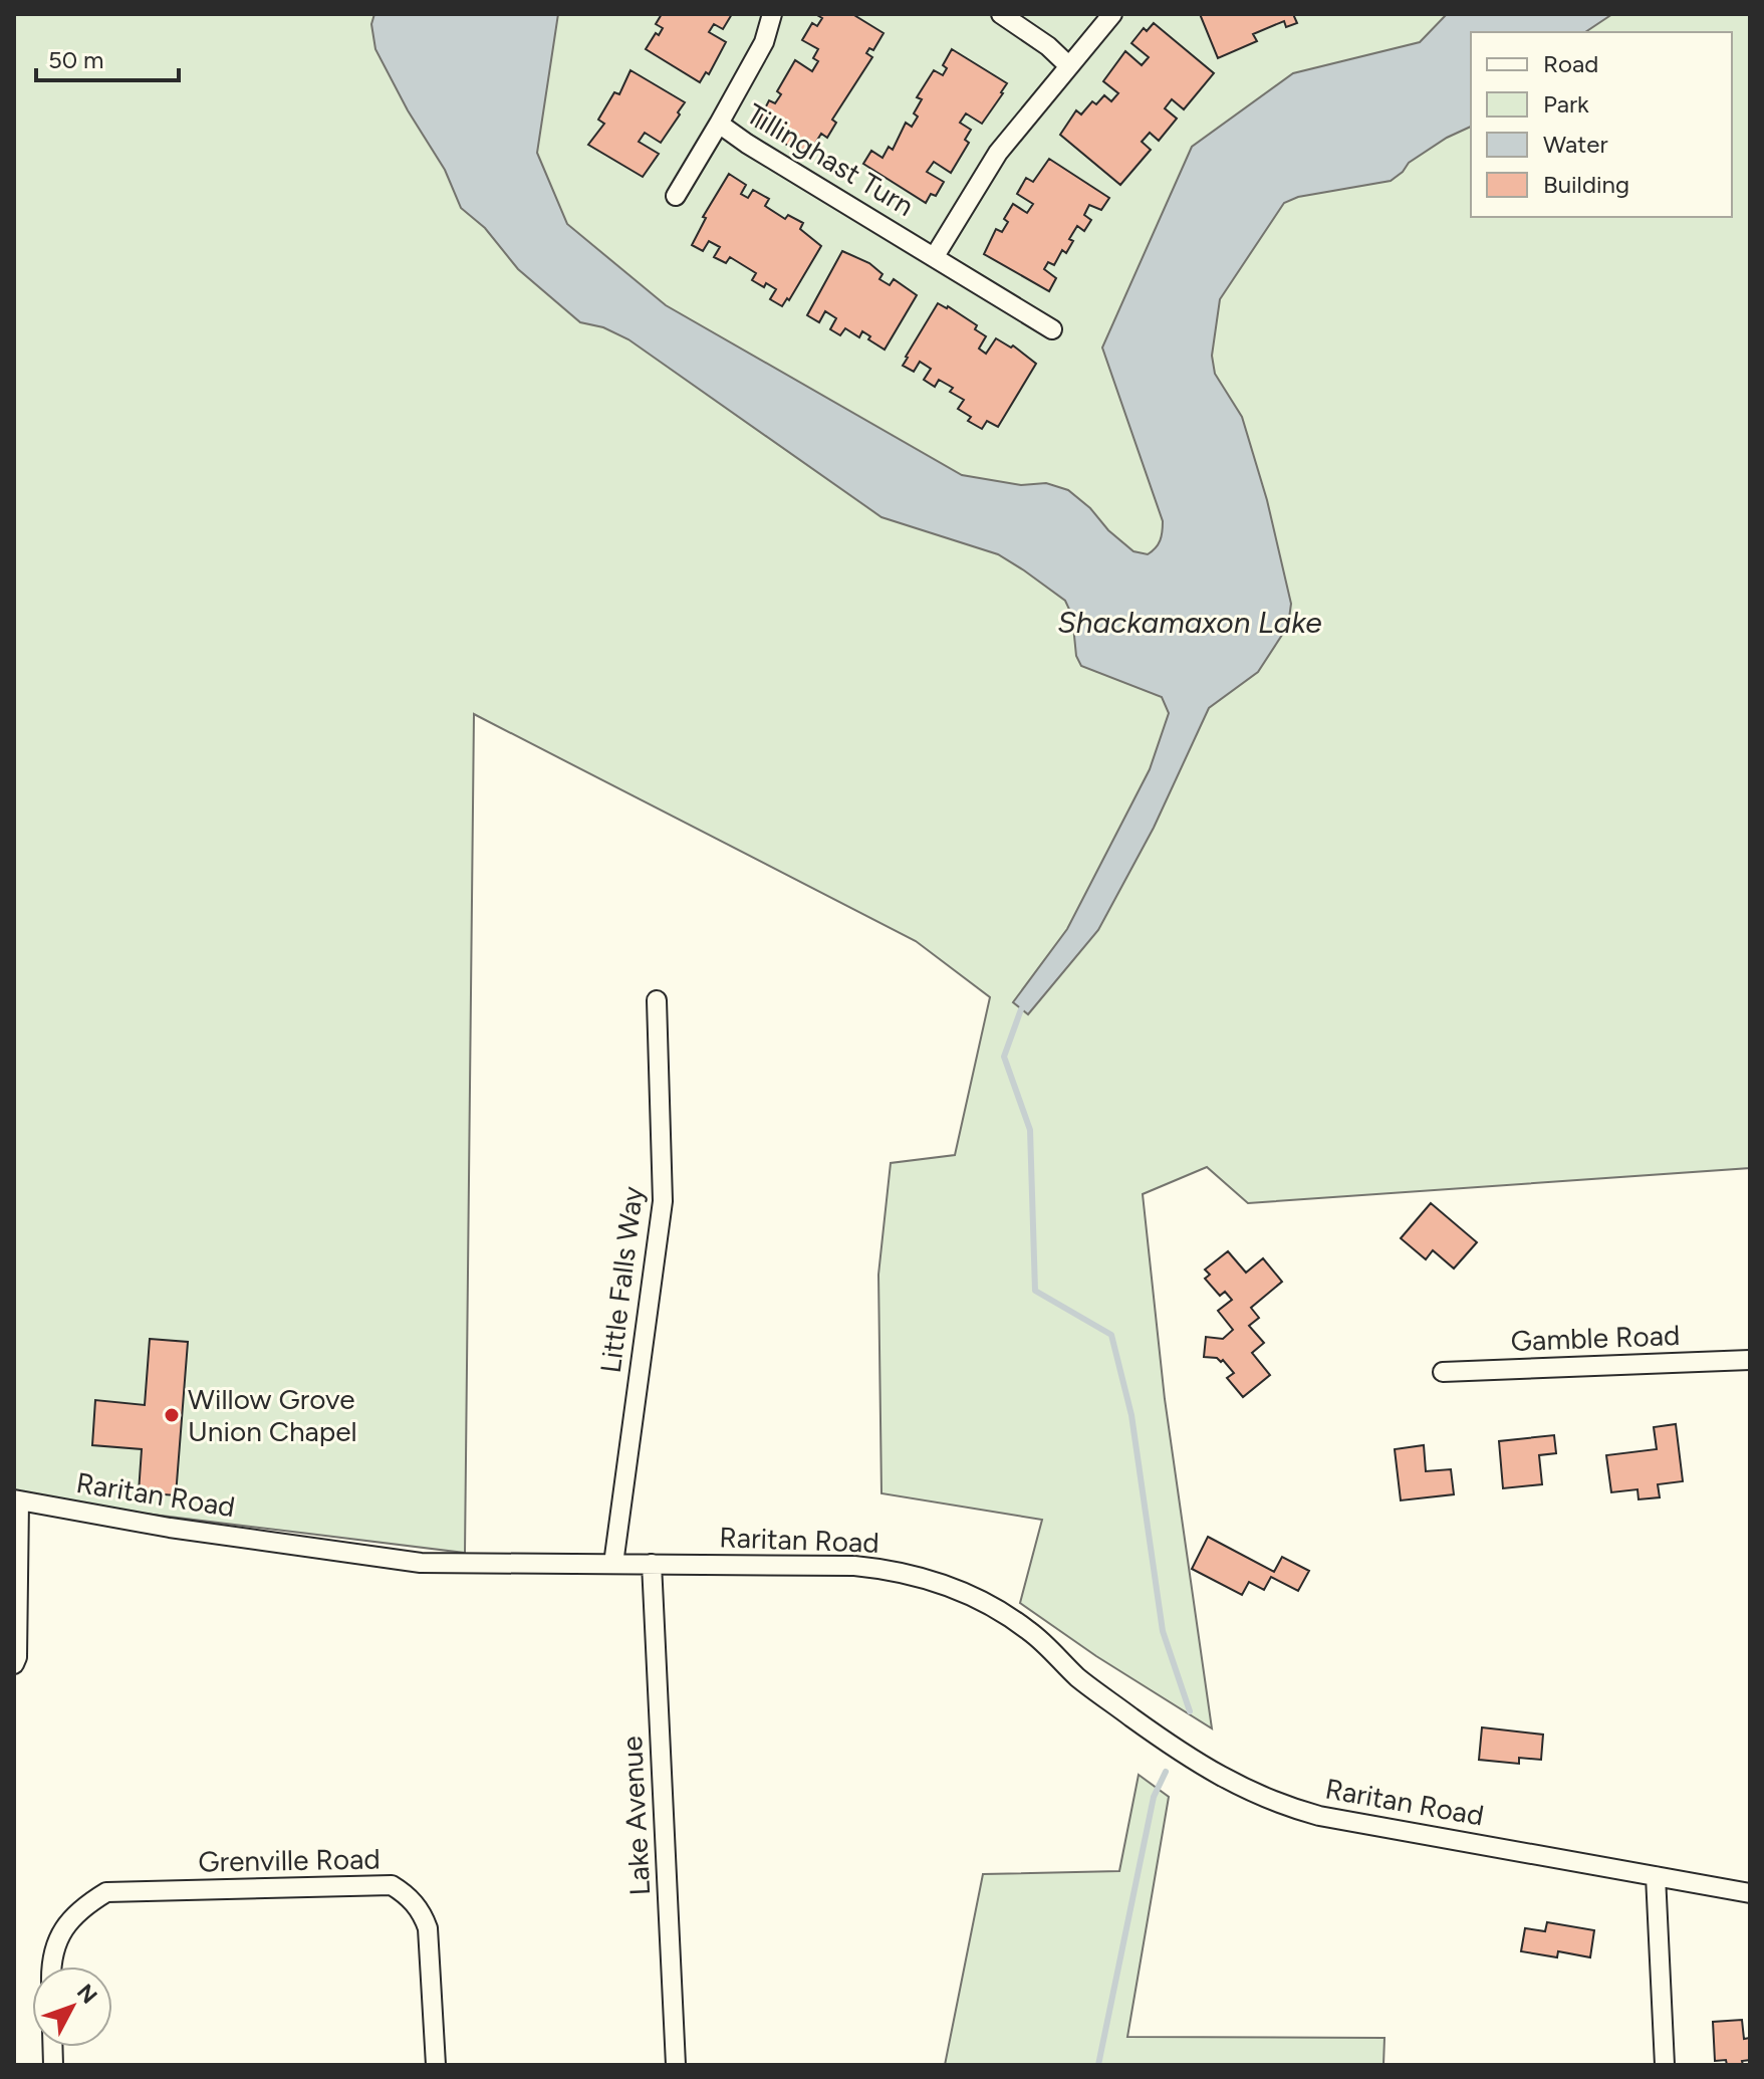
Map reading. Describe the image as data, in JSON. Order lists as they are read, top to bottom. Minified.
{"streets":{"street":["Tillinghast Turn","Little Falls Way","Gamble Road","Raritan Road","Lake Avenue","Grenville Road"]},"crossings":[["Little Falls Way","Raritan Road"],["Raritan Road","Lake Avenue"]],"water":["Shackamaxon Lake"],"places":["Willow Grove Union Chapel"],"legend":["Road","Park","Water","Building"],"scale_bar":"50 m","north":"top right"}
